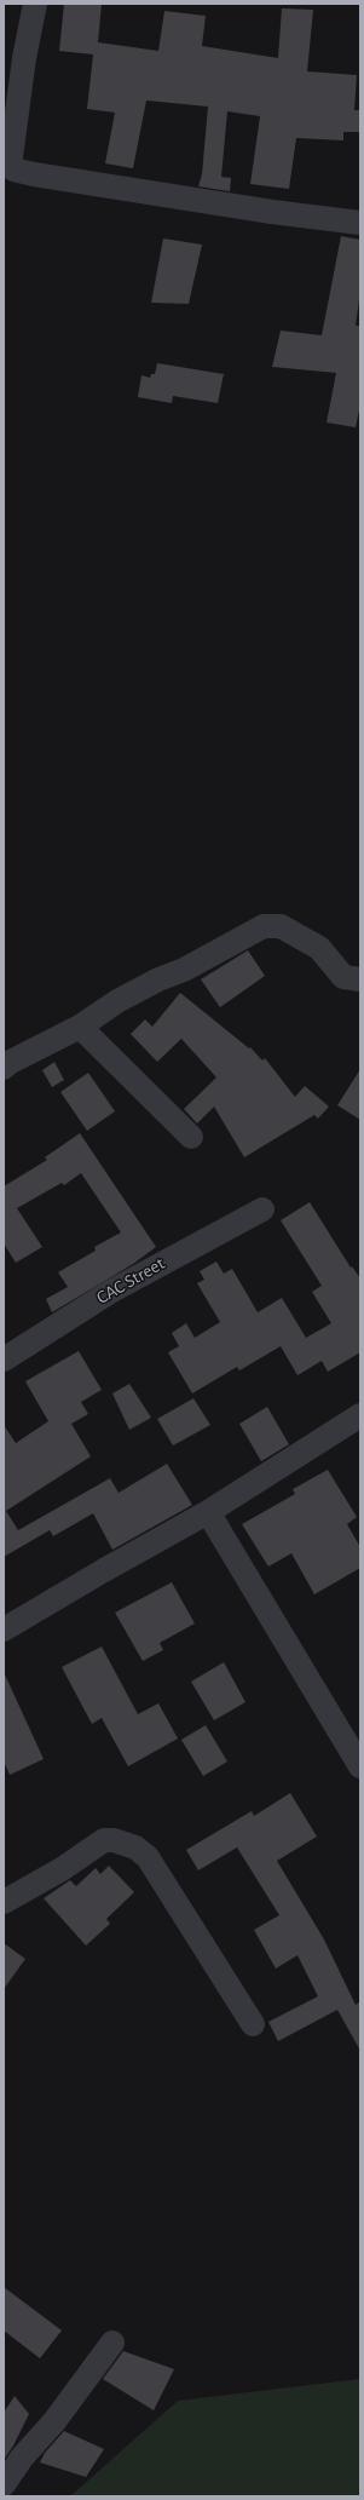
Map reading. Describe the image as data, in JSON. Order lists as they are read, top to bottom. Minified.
{"streets":{"street":["CAC Street"]}}
